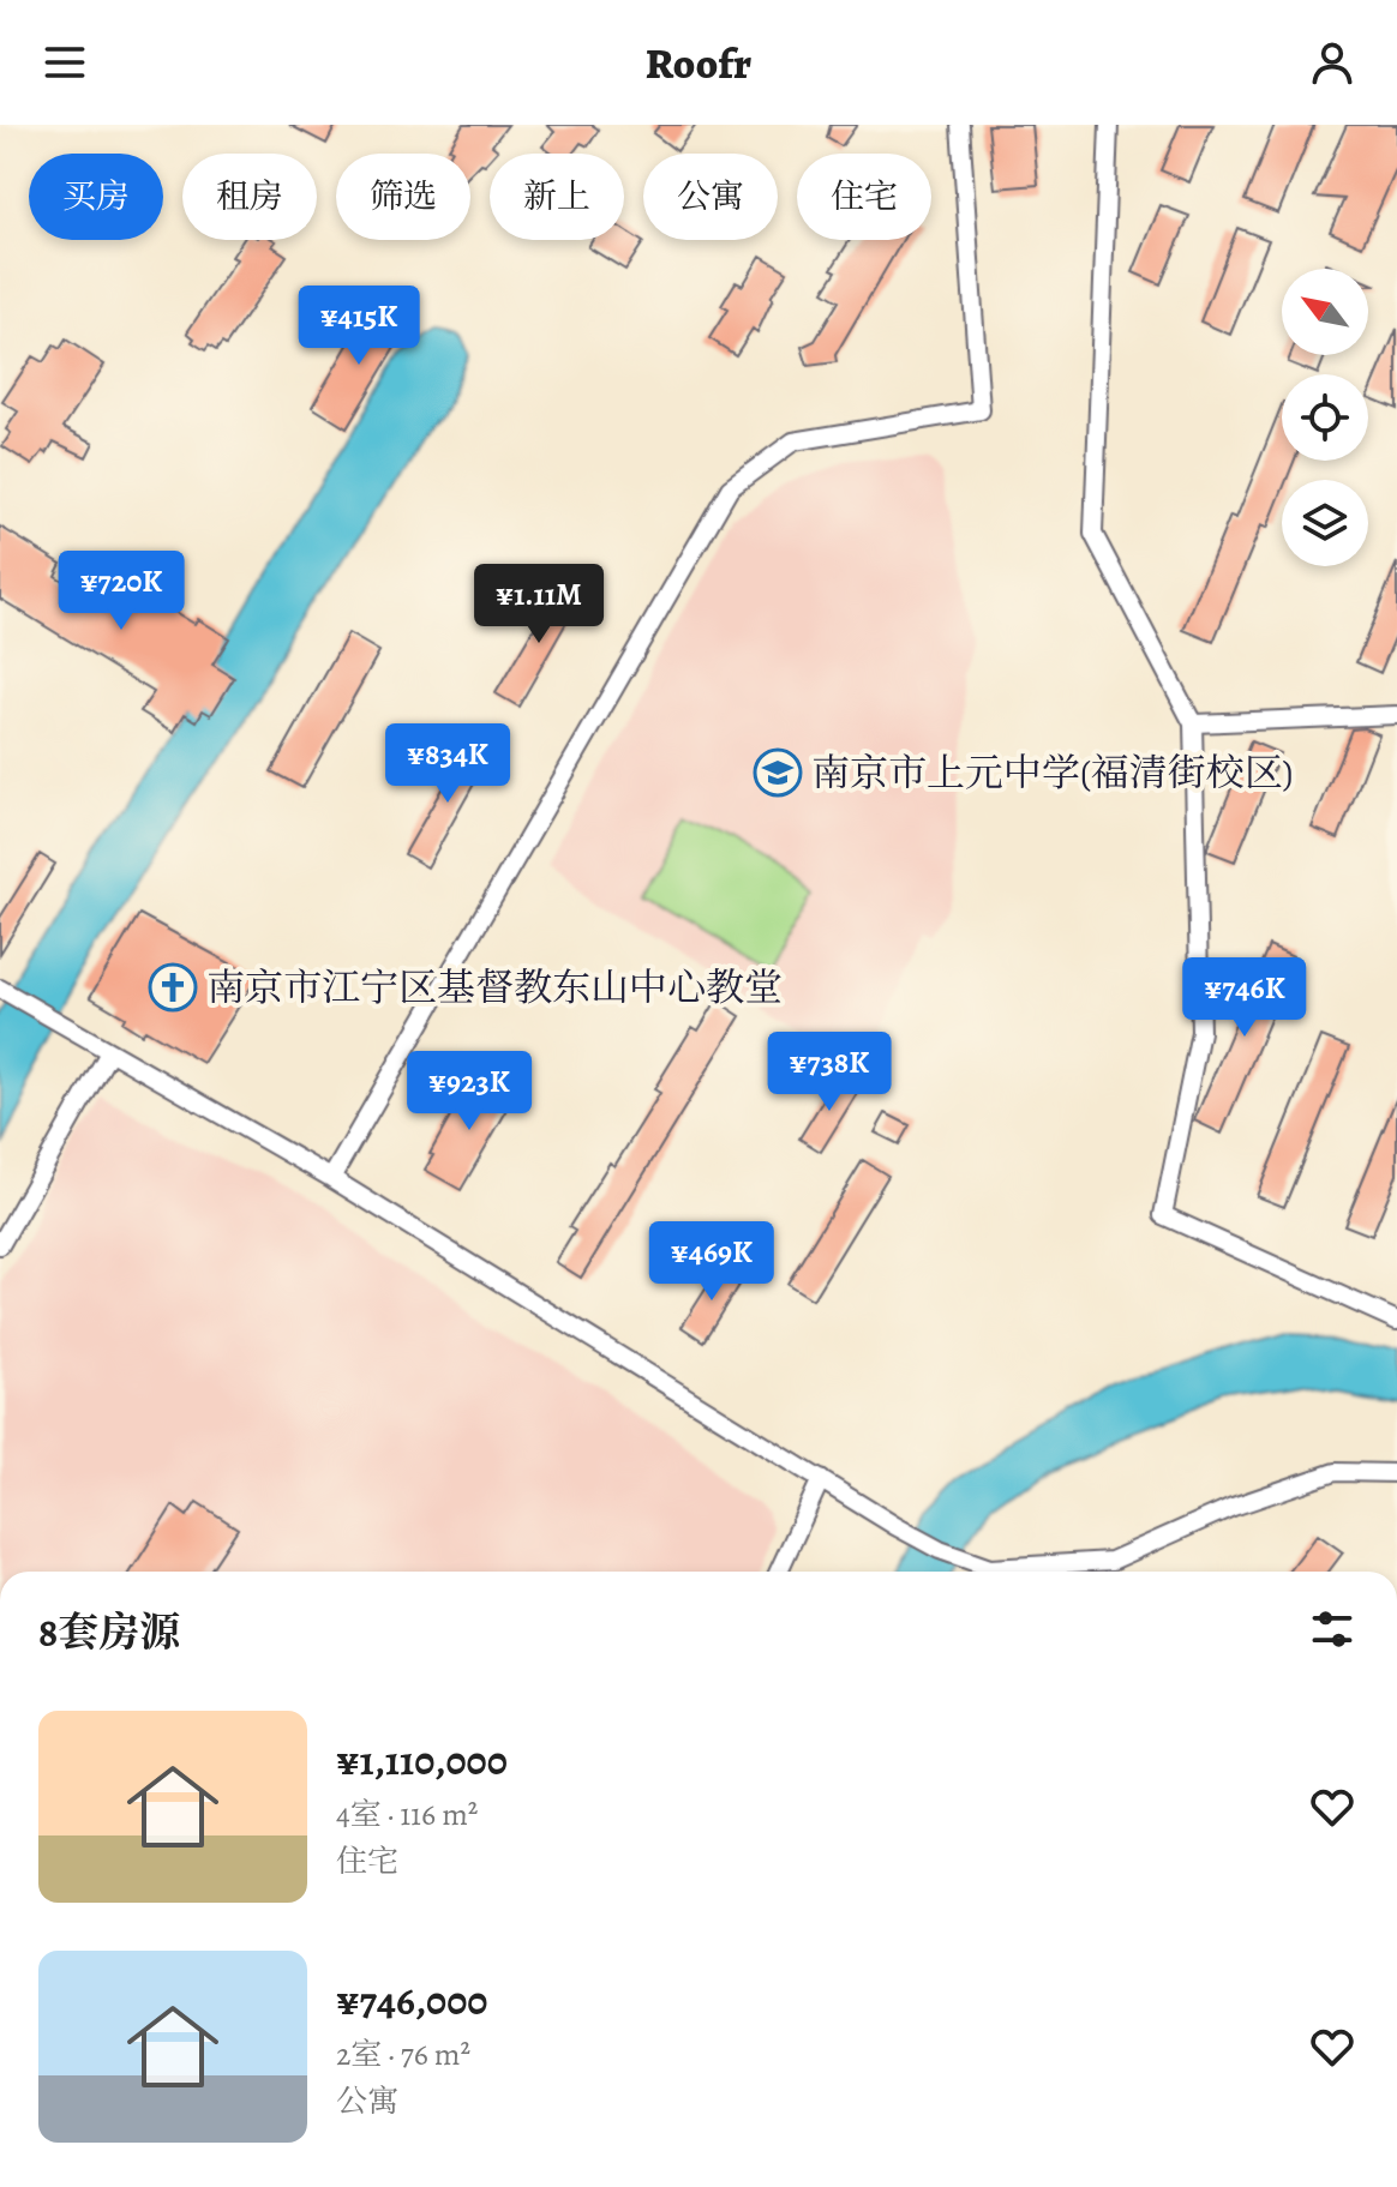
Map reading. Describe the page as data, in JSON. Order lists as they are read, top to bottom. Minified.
{"places":{"school or university":["南京市上元中学(福清街校区)"],"church":["南京市江宁区基督教东山中心教堂"]},"north":"top left","page":{"header":"Roofr","chip":["买房","租房","筛选","新上","公寓","住宅"],"price":["¥415K","¥720K","¥1.11M","¥834K","¥746K","¥738K","¥923K","¥469K"],"heading":"8套房源","list":[{"name":"¥1,110,000","note":"4室 · 116 m² · 住宅"},{"name":"¥746,000","note":"2室 · 76 m² · 公寓"}]}}
